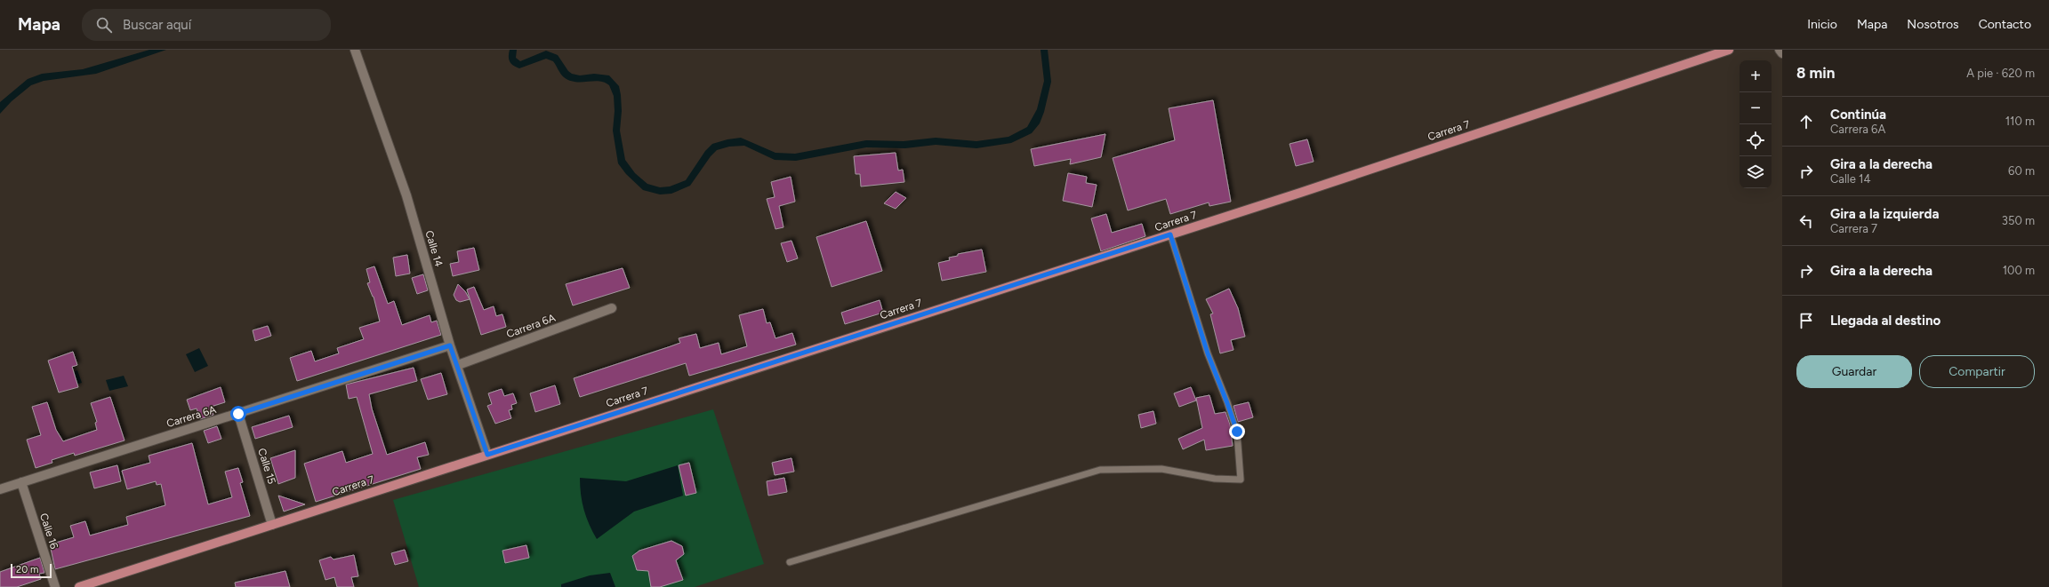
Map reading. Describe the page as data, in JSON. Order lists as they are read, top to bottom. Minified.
{"streets":{"main road":["Carrera 7"],"street":["Calle 14","Carrera 6A","Calle 15","Calle 16"]},"crossings":[["Carrera 7","Calle 14"],["Carrera 7","Calle 15"],["Calle 14","Carrera 6A"],["Carrera 6A","Calle 15"],["Carrera 6A","Calle 16"]],"scale_bar":"20 m","page":{"header":"Mapa","search":"Buscar aquí","nav":["Inicio","Mapa","Nosotros","Contacto"],"heading":["8 min","A pie · 620 m"],"map_buttons":["+","−"],"list":[["Continúa","Carrera 6A","110 m"],["Gira a la derecha","Calle 14","60 m"],["Gira a la izquierda","Carrera 7","350 m"],["Gira a la derecha","100 m"],"Llegada al destino"],"buttons":["Guardar","Compartir"],"scale":"20 m"}}
